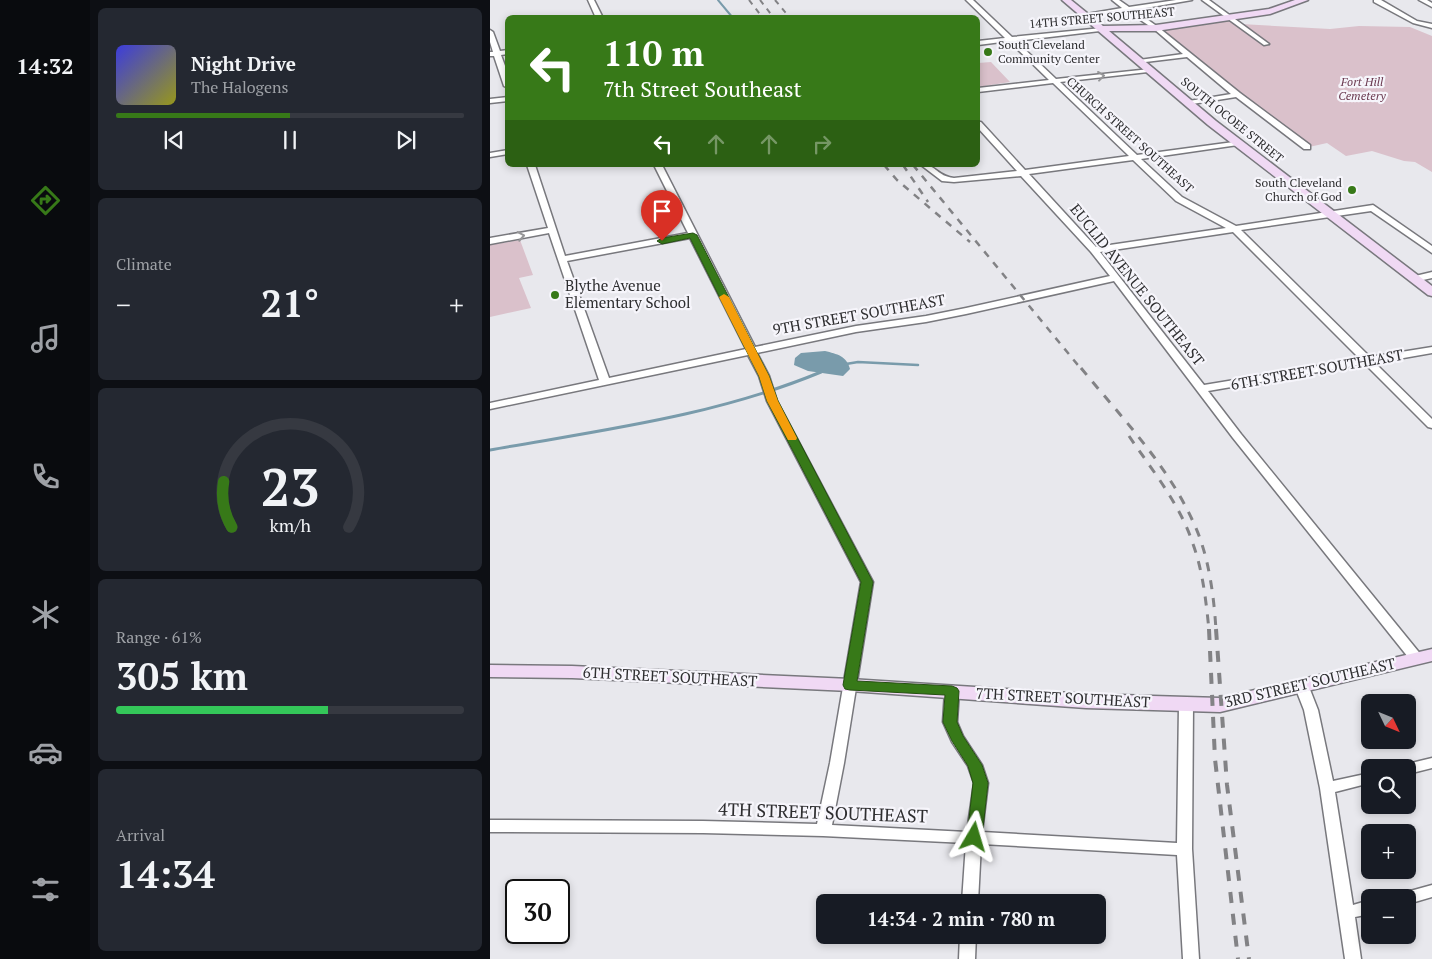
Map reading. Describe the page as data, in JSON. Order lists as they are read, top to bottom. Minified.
{"streets":{"street":["14TH STREET SOUTHEAST","SOUTH OCOEE STREET","CHURCH STREET SOUTHEAST","EUCLID AVENUE SOUTHEAST","9TH STREET SOUTHEAST","6TH STREET SOUTHEAST","3RD STREET SOUTHEAST","7TH STREET SOUTHEAST","4TH STREET SOUTHEAST"]},"crossings":[["14TH STREET SOUTHEAST","SOUTH OCOEE STREET"],["14TH STREET SOUTHEAST","CHURCH STREET SOUTHEAST"],["CHURCH STREET SOUTHEAST","6TH STREET SOUTHEAST"],["EUCLID AVENUE SOUTHEAST","9TH STREET SOUTHEAST"],["EUCLID AVENUE SOUTHEAST","6TH STREET SOUTHEAST"],["EUCLID AVENUE SOUTHEAST","3RD STREET SOUTHEAST"],["6TH STREET SOUTHEAST","7TH STREET SOUTHEAST"],["3RD STREET SOUTHEAST","7TH STREET SOUTHEAST"]],"parks":["Fort Hill Cemetery"],"places":["South Cleveland Community Center","South Cleveland Church of God","Blythe Avenue Elementary School"],"north":"bottom right","page":{"tabs":"14:32","turn":["110 m","7th Street Southeast"],"song":["Night Drive","The Halogens"],"tile":["Climate",["Range · 61%","305 km"],["Arrival","14:34"]],"heat":["−","21°","+"],"map_buttons":["+","−"],"limit":"30","trip":"14:34 · 2 min · 780 m","gauge":["23","km/h"]}}
